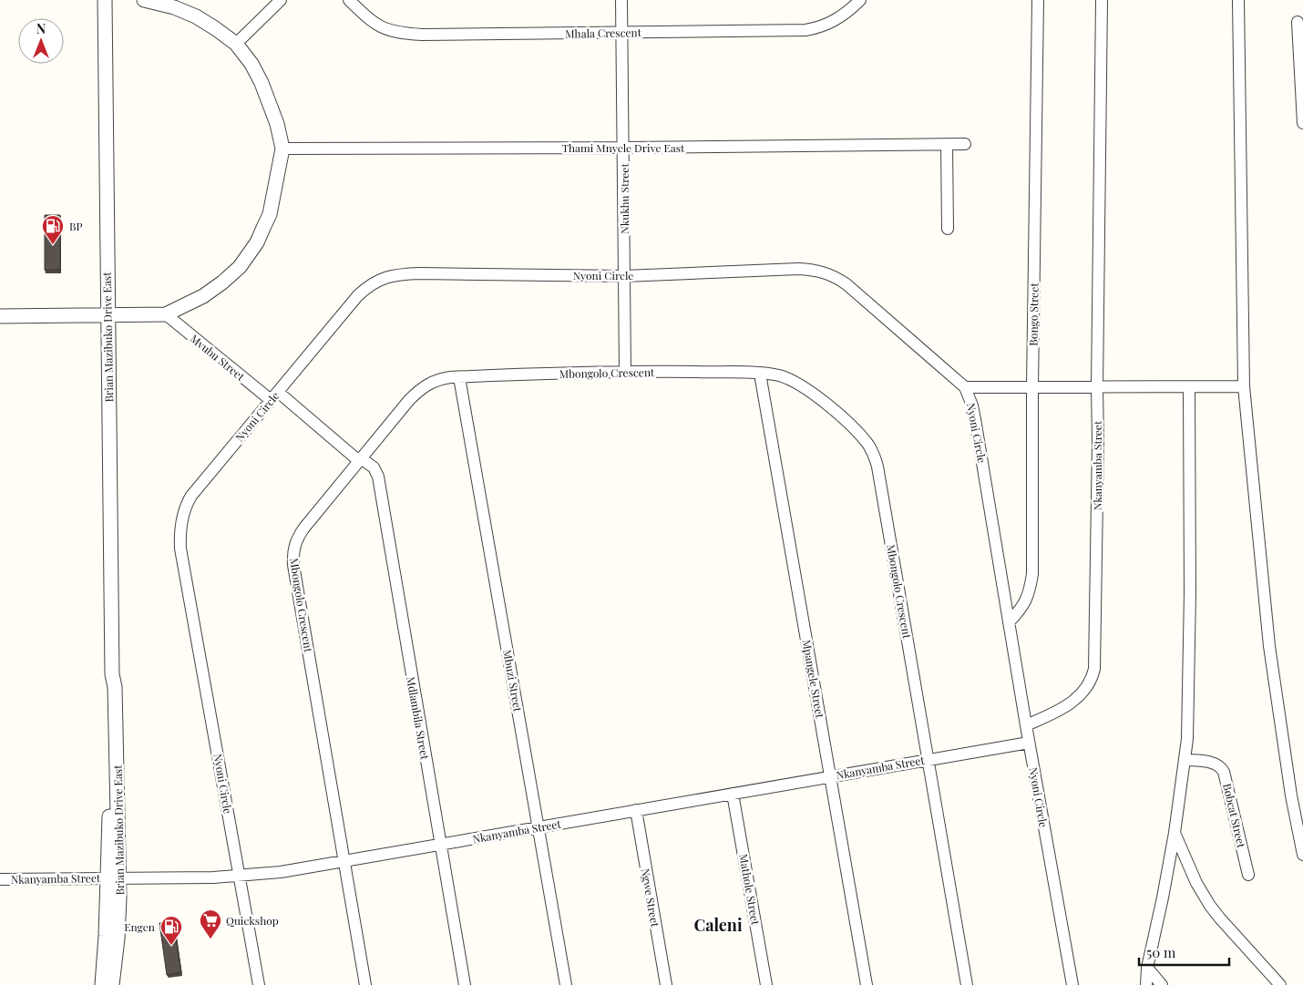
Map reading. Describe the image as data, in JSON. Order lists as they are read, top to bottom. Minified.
{"streets":{"street":["Mhala Crescent","Thami Mnyele Drive East","Nkukhu Street","Nyoni Circle","Bongo Street","Brian Mazibuko Drive East","Mvubu Street","Mbongolo Crescent","Nkanyamba Street","Mpangele Street","Mbuzi Street","Mdlambila Street","Bobcat Street","Mathole Street","Ngwe Street"]},"crossings":[["Mhala Crescent","Nkukhu Street"],["Thami Mnyele Drive East","Nkukhu Street"],["Nkukhu Street","Nyoni Circle"],["Nkukhu Street","Mbongolo Crescent"],["Nyoni Circle","Bongo Street"],["Nyoni Circle","Mvubu Street"],["Nyoni Circle","Nkanyamba Street"],["Brian Mazibuko Drive East","Nkanyamba Street"],["Mvubu Street","Mbongolo Crescent"],["Mbongolo Crescent","Nkanyamba Street"],["Mbongolo Crescent","Mpangele Street"],["Mbongolo Crescent","Mbuzi Street"],["Nkanyamba Street","Mpangele Street"],["Nkanyamba Street","Mbuzi Street"],["Nkanyamba Street","Mdlambila Street"],["Nkanyamba Street","Mathole Street"],["Nkanyamba Street","Ngwe Street"]],"districts":["Caleni"],"places":{"fuel station":["BP","Engen"],"supermarket":["Quickshop"]},"scale_bar":"50 m","north":"top"}
